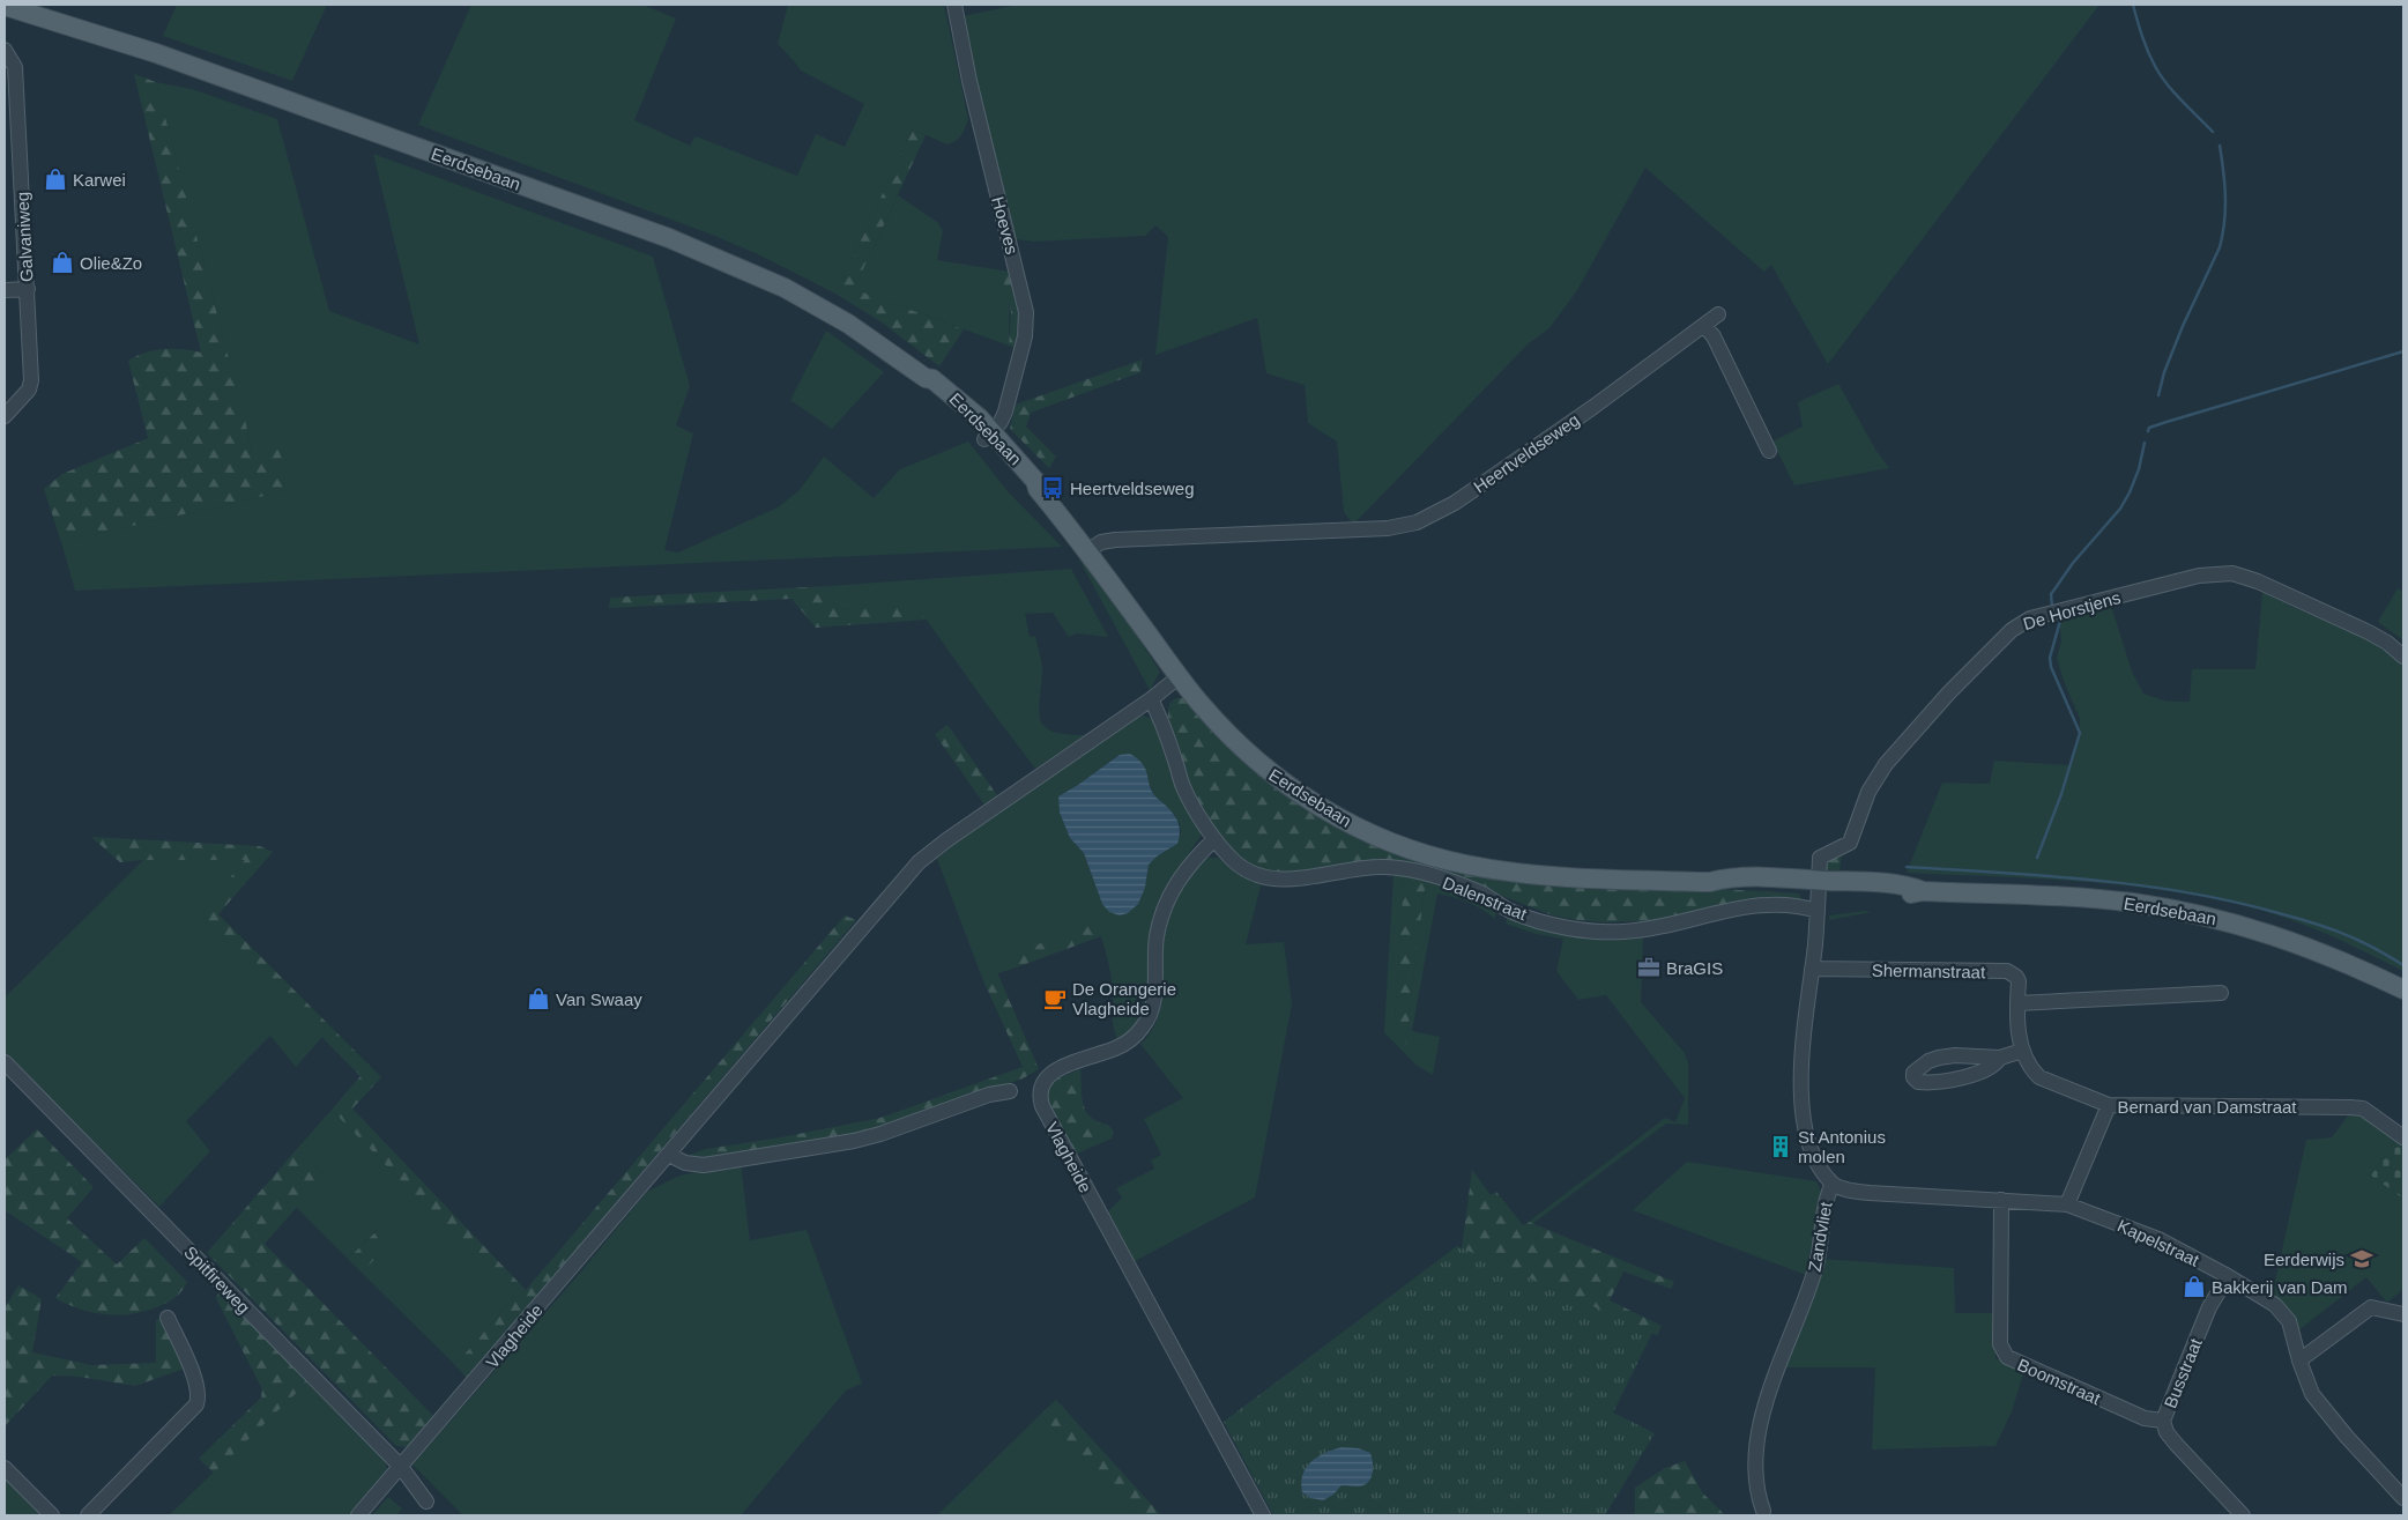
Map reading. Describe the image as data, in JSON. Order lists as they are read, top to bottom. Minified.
{"streets":{"main road":["Eerdsebaan"],"street":["Hoeves","Galvaniweg","Heertveldseweg","De Horstjens","Dalenstraat","Shermanstraat","Bernard van Damstraat","Vlagheide","Zandvliet","Kapelstraat","Spitfireweg","Busstraat","Boomstraat"]},"crossings":[["Eerdsebaan","Hoeves"],["Eerdsebaan","Heertveldseweg"],["Eerdsebaan","De Horstjens"],["Eerdsebaan","Dalenstraat"],["Eerdsebaan","Vlagheide"],["Eerdsebaan","Zandvliet"],["De Horstjens","Dalenstraat"],["De Horstjens","Zandvliet"],["Dalenstraat","Vlagheide"],["Dalenstraat","Zandvliet"],["Shermanstraat","Zandvliet"],["Bernard van Damstraat","Kapelstraat"],["Vlagheide","Spitfireweg"],["Zandvliet","Kapelstraat"],["Kapelstraat","Busstraat"],["Kapelstraat","Boomstraat"],["Busstraat","Boomstraat"]],"places":{"shop":["Karwei","Olie&Zo","Van Swaay","Bakkerij van Dam"],"bus stop":["Heertveldseweg"],"office":["BraGIS"],"cafe":["De Orangerie Vlagheide"],"building":["St Antonius molen"],"school or university":["Eerderwijs"]}}
